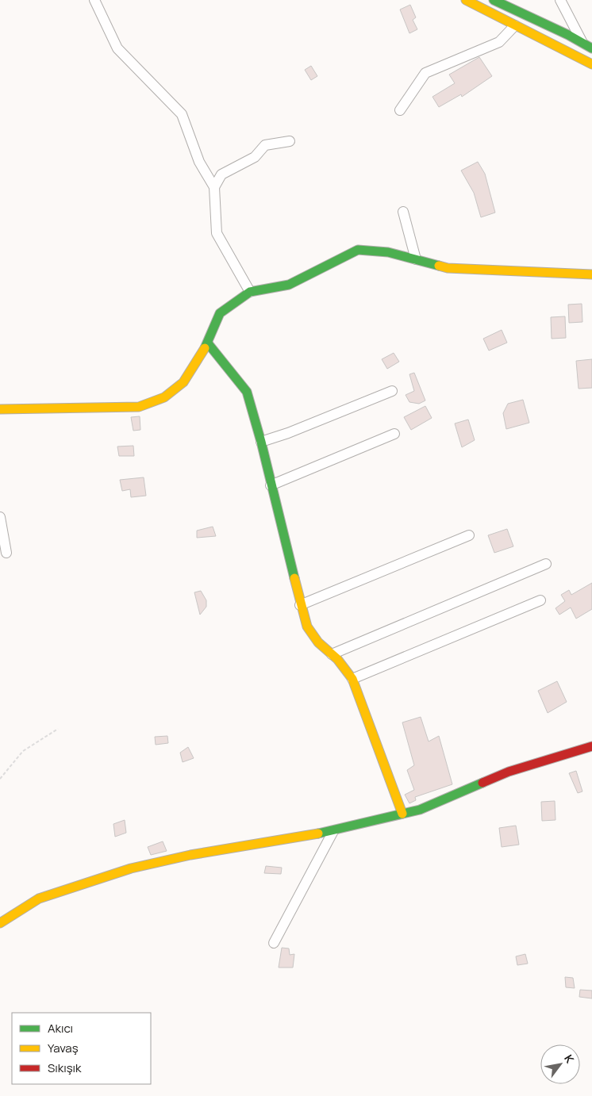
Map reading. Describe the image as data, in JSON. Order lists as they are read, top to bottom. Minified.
{"legend":["Akıcı","Yavaş","Sıkışık"],"north":"top right"}
